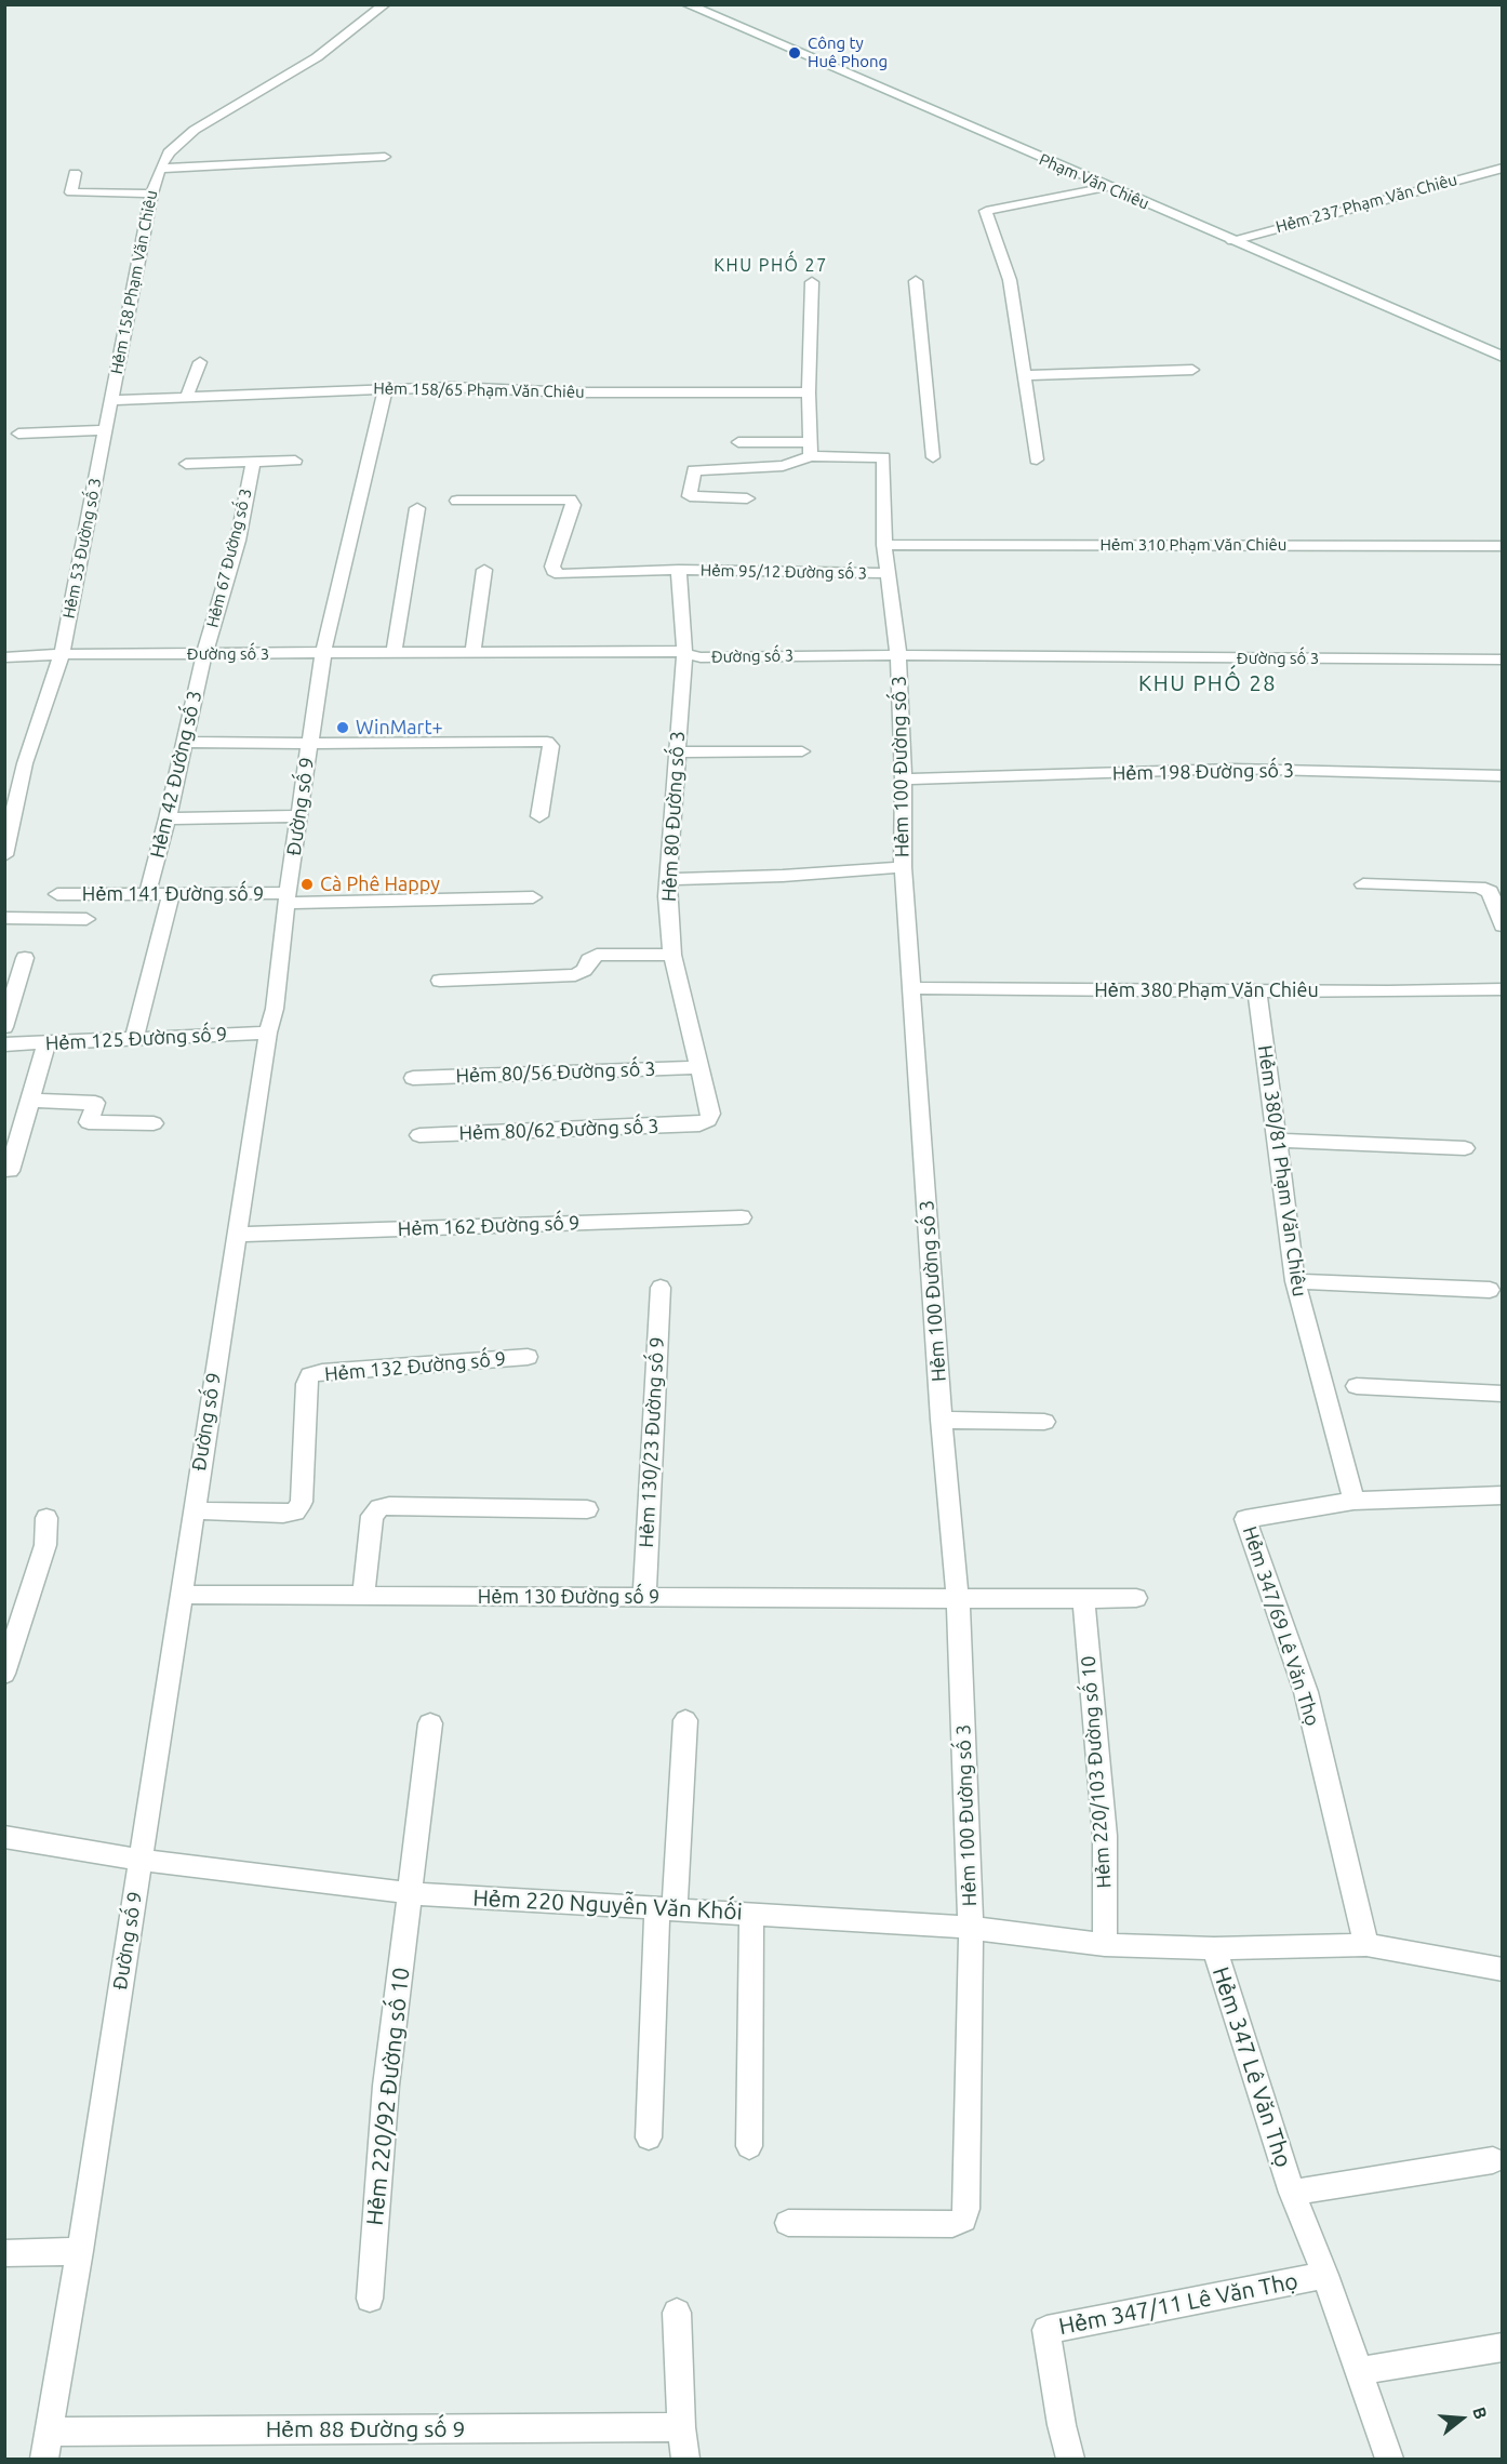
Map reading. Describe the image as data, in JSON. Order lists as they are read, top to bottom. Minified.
{"streets":{"street":["Phạm Văn Chiêu","Hẻm 237 Phạm Văn Chiêu","Hẻm 158 Phạm Văn Chiêu","Hẻm 158/65 Phạm Văn Chiêu","Hẻm 310 Phạm Văn Chiêu","Hẻm 53 Đường số 3","Hẻm 67 Đường số 3","Hẻm 95/12 Đường số 3","Đường số 3","Hẻm 100 Đường số 3","Hẻm 198 Đường số 3","Hẻm 42 Đường số 3","Đường số 9","Hẻm 80 Đường số 3","Hẻm 141 Đường số 9","Hẻm 380 Phạm Văn Chiêu","Hẻm 125 Đường số 9","Hẻm 80/56 Đường số 3","Hẻm 80/62 Đường số 3","Hẻm 380/81 Phạm Văn Chiêu","Hẻm 162 Đường số 9","Hẻm 132 Đường số 9","Hẻm 130/23 Đường số 9","Hẻm 130 Đường số 9","Hẻm 347/69 Lê Văn Thọ","Hẻm 220/103 Đường số 10","Hẻm 220 Nguyễn Văn Khối","Hẻm 347 Lê Văn Thọ","Hẻm 220/92 Đường số 10","Hẻm 347/11 Lê Văn Thọ","Hẻm 88 Đường số 9"]},"crossings":[["Phạm Văn Chiêu","Hẻm 237 Phạm Văn Chiêu"],["Hẻm 158 Phạm Văn Chiêu","Hẻm 158/65 Phạm Văn Chiêu"],["Hẻm 158 Phạm Văn Chiêu","Hẻm 53 Đường số 3"],["Hẻm 158/65 Phạm Văn Chiêu","Đường số 9"],["Hẻm 310 Phạm Văn Chiêu","Hẻm 100 Đường số 3"],["Hẻm 53 Đường số 3","Đường số 3"],["Hẻm 67 Đường số 3","Đường số 3"],["Hẻm 67 Đường số 3","Hẻm 42 Đường số 3"],["Hẻm 95/12 Đường số 3","Hẻm 100 Đường số 3"],["Hẻm 95/12 Đường số 3","Hẻm 80 Đường số 3"],["Đường số 3","Hẻm 100 Đường số 3"],["Đường số 3","Hẻm 42 Đường số 3"],["Đường số 3","Đường số 9"],["Đường số 3","Hẻm 80 Đường số 3"],["Hẻm 100 Đường số 3","Hẻm 198 Đường số 3"],["Hẻm 100 Đường số 3","Hẻm 380 Phạm Văn Chiêu"],["Hẻm 100 Đường số 3","Hẻm 130 Đường số 9"],["Hẻm 100 Đường số 3","Hẻm 220 Nguyễn Văn Khối"],["Hẻm 42 Đường số 3","Hẻm 141 Đường số 9"],["Đường số 9","Hẻm 141 Đường số 9"],["Đường số 9","Hẻm 125 Đường số 9"],["Đường số 9","Hẻm 162 Đường số 9"],["Đường số 9","Hẻm 132 Đường số 9"],["Đường số 9","Hẻm 130 Đường số 9"],["Đường số 9","Hẻm 220 Nguyễn Văn Khối"],["Đường số 9","Hẻm 88 Đường số 9"],["Hẻm 80 Đường số 3","Hẻm 80/56 Đường số 3"],["Hẻm 80 Đường số 3","Hẻm 80/62 Đường số 3"],["Hẻm 380 Phạm Văn Chiêu","Hẻm 380/81 Phạm Văn Chiêu"],["Hẻm 380/81 Phạm Văn Chiêu","Hẻm 347/69 Lê Văn Thọ"],["Hẻm 130/23 Đường số 9","Hẻm 130 Đường số 9"],["Hẻm 130 Đường số 9","Hẻm 220/103 Đường số 10"],["Hẻm 347/69 Lê Văn Thọ","Hẻm 347 Lê Văn Thọ"],["Hẻm 220/103 Đường số 10","Hẻm 220 Nguyễn Văn Khối"],["Hẻm 220 Nguyễn Văn Khối","Hẻm 347 Lê Văn Thọ"],["Hẻm 220 Nguyễn Văn Khối","Hẻm 220/92 Đường số 10"],["Hẻm 347 Lê Văn Thọ","Hẻm 347/11 Lê Văn Thọ"]],"districts":["KHU PHỐ 27","KHU PHỐ 28"],"places":["Công ty Huê Phong","WinMart+","Cà Phê Happy"],"north":"right"}
